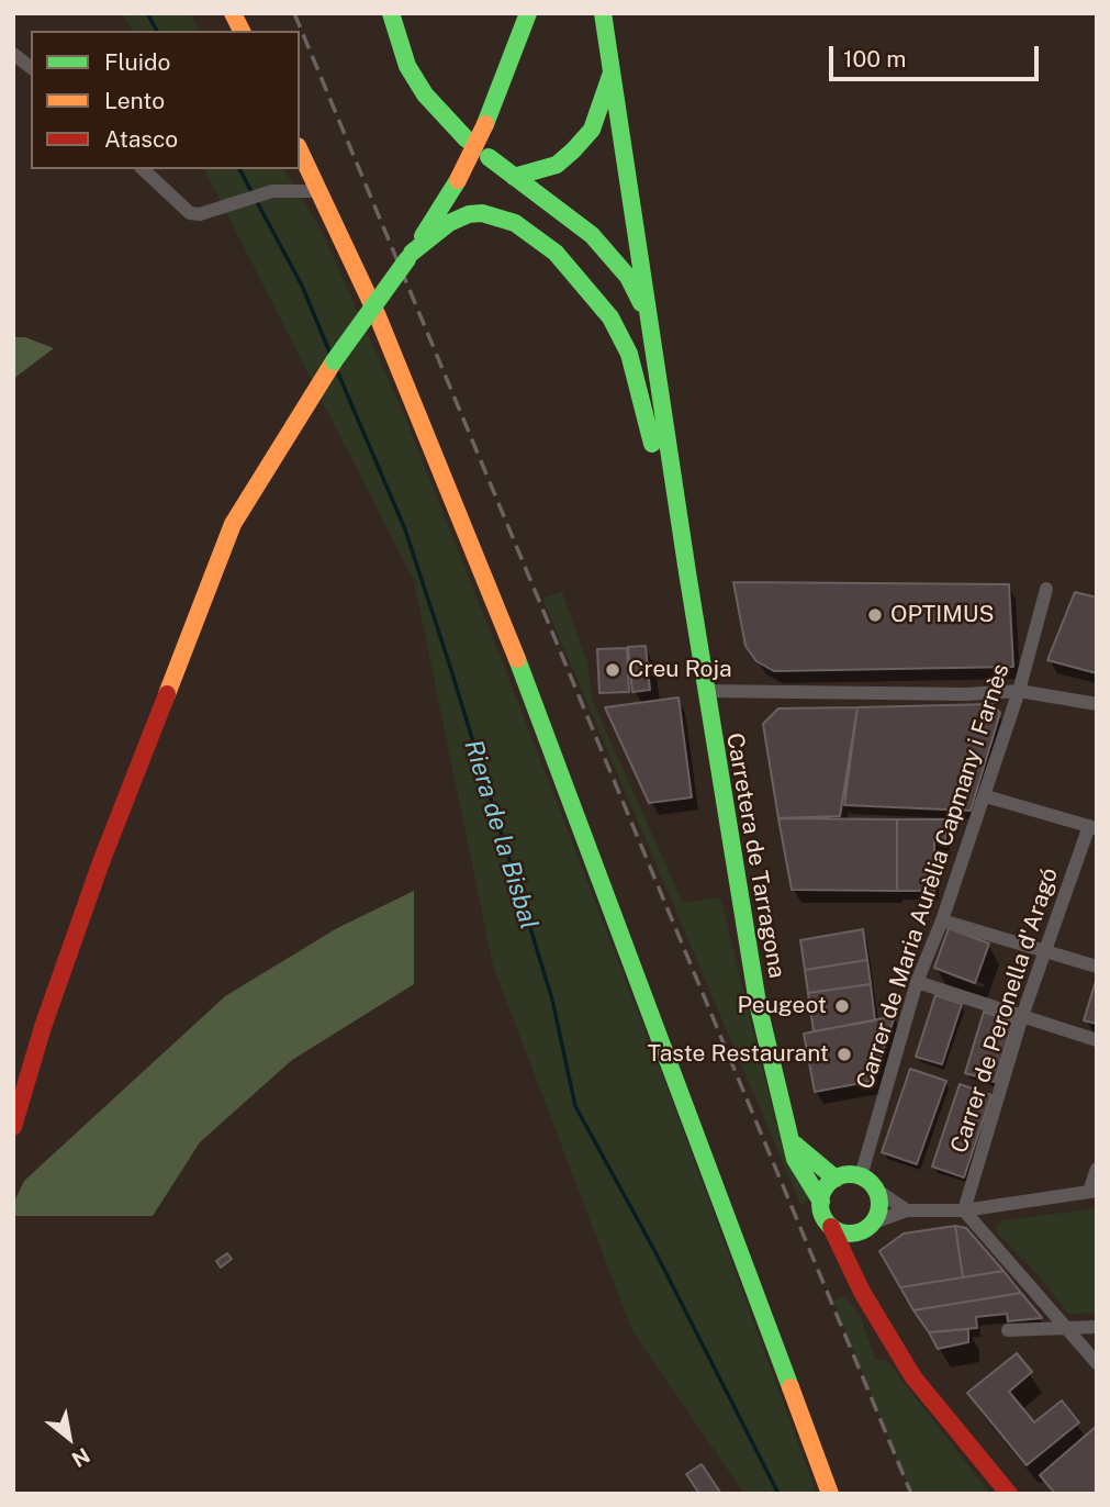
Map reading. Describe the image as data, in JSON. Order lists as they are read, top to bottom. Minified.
{"streets":{"main road":["Carretera de Tarragona"],"street":["Carrer de Maria Aurèlia Capmany i Farnès","Carrer de Peronella d'Aragó"]},"crossings":[["Carretera de Tarragona","Carrer de Maria Aurèlia Capmany i Farnès"]],"water":["Riera de la Bisbal"],"places":["OPTIMUS","Creu Roja","Peugeot","Taste Restaurant"],"legend":["Fluido","Lento","Atasco"],"scale_bar":"100 m","north":"bottom right"}
